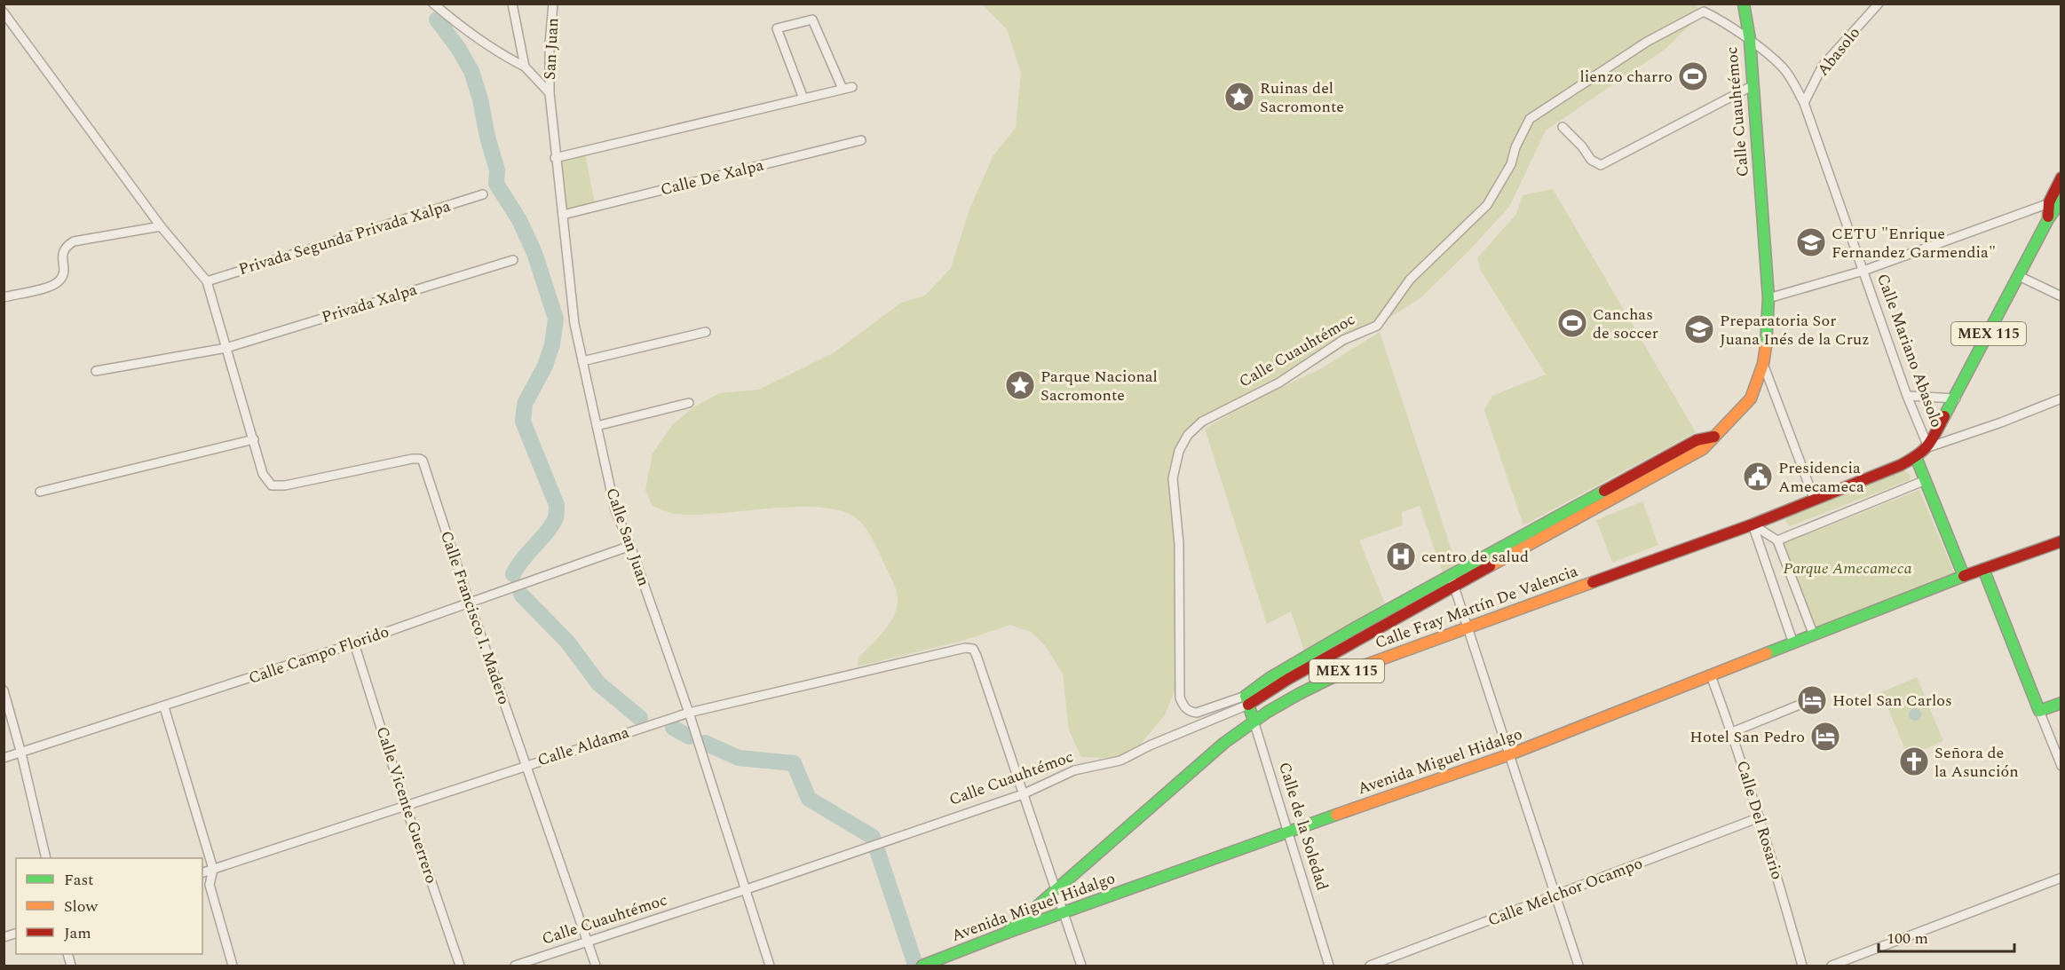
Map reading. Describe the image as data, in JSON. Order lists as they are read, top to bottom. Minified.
{"streets":{"main road":["Calle Cuauhtémoc","MEX 115","Calle Fray Martín De Valencia","Avenida Miguel Hidalgo","Calle de la Soledad"],"street":["San Juan","Abasolo","Calle De Xalpa","Privada Segunda Privada Xalpa","Privada Xalpa","Calle Mariano Abasolo","Calle San Juan","Calle Francisco I. Madero","Calle Campo Florido","Calle Aldama","Calle Vicente Guerrero","Calle Del Rosario","Calle Melchor Ocampo"]},"crossings":[["San Juan","Calle San Juan"],["Abasolo","Calle Mariano Abasolo"],["Calle Cuauhtémoc","Calle Mariano Abasolo"],["Calle Cuauhtémoc","Calle San Juan"],["Calle Cuauhtémoc","Calle Francisco I. Madero"],["Calle Cuauhtémoc","Calle Aldama"],["Calle Cuauhtémoc","Calle de la Soledad"],["Calle De Xalpa","Calle San Juan"],["MEX 115","Calle Mariano Abasolo"],["MEX 115","Calle Fray Martín De Valencia"],["Calle San Juan","Calle Campo Florido"],["Calle San Juan","Calle Aldama"],["Calle Fray Martín De Valencia","Avenida Miguel Hidalgo"],["Calle Fray Martín De Valencia","Calle de la Soledad"],["Calle Francisco I. Madero","Calle Campo Florido"],["Calle Francisco I. Madero","Calle Aldama"],["Calle Campo Florido","Calle Vicente Guerrero"],["Calle Aldama","Calle Vicente Guerrero"],["Avenida Miguel Hidalgo","Calle Del Rosario"],["Avenida Miguel Hidalgo","Calle de la Soledad"],["Calle Del Rosario","Calle Melchor Ocampo"]],"parks":["Parque Amecameca"],"places":{"sports":["lienzo charro","Canchas de soccer"],"place":["Ruinas del Sacromonte","Parque Nacional Sacromonte"],"school or university":["CETU \"Enrique Fernandez Garmendia\"","Preparatoria Sor Juana Inés de la Cruz"],"public building":["Presidencia Amecameca"],"hospital":["centro de salud"],"hotel":["Hotel San Carlos","Hotel San Pedro"],"church":["Señora de la Asunción"]},"legend":["Fast","Slow","Jam"],"scale_bar":"100 m"}
